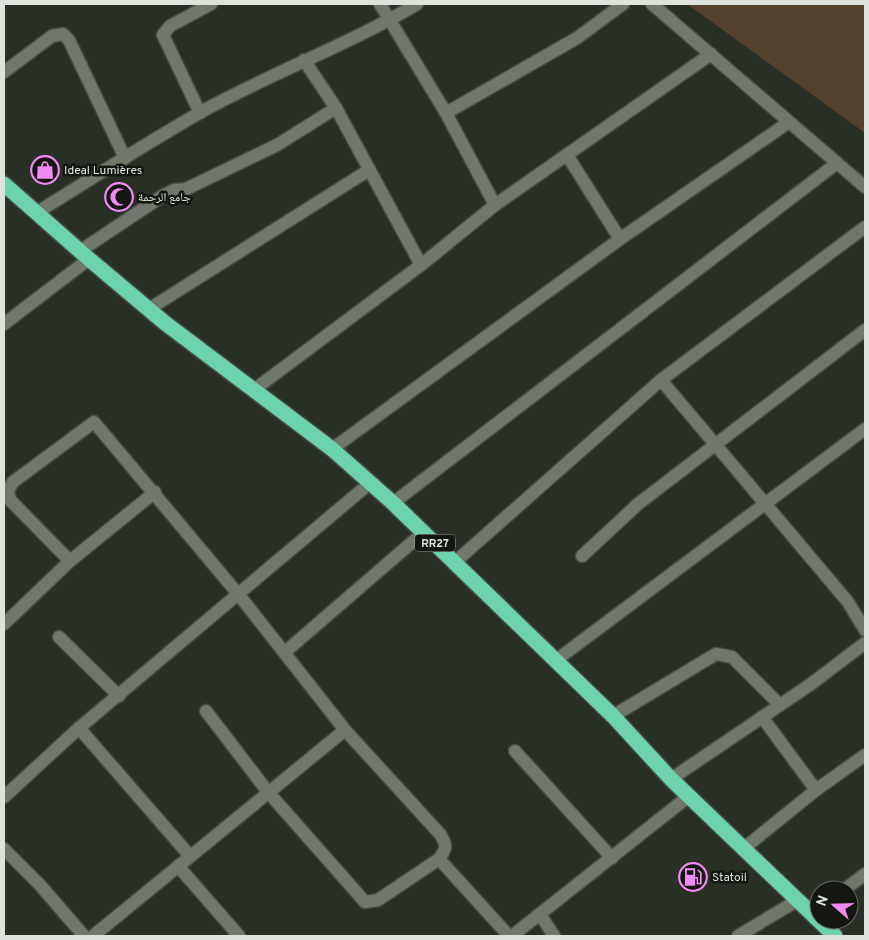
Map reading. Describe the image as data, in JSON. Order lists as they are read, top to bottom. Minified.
{"streets":{"highway":["RR27"]},"places":{"shop":["Ideal Lumières"],"mosque":["جامع الرحمة"],"fuel station":["Statoil"]},"north":"left"}
